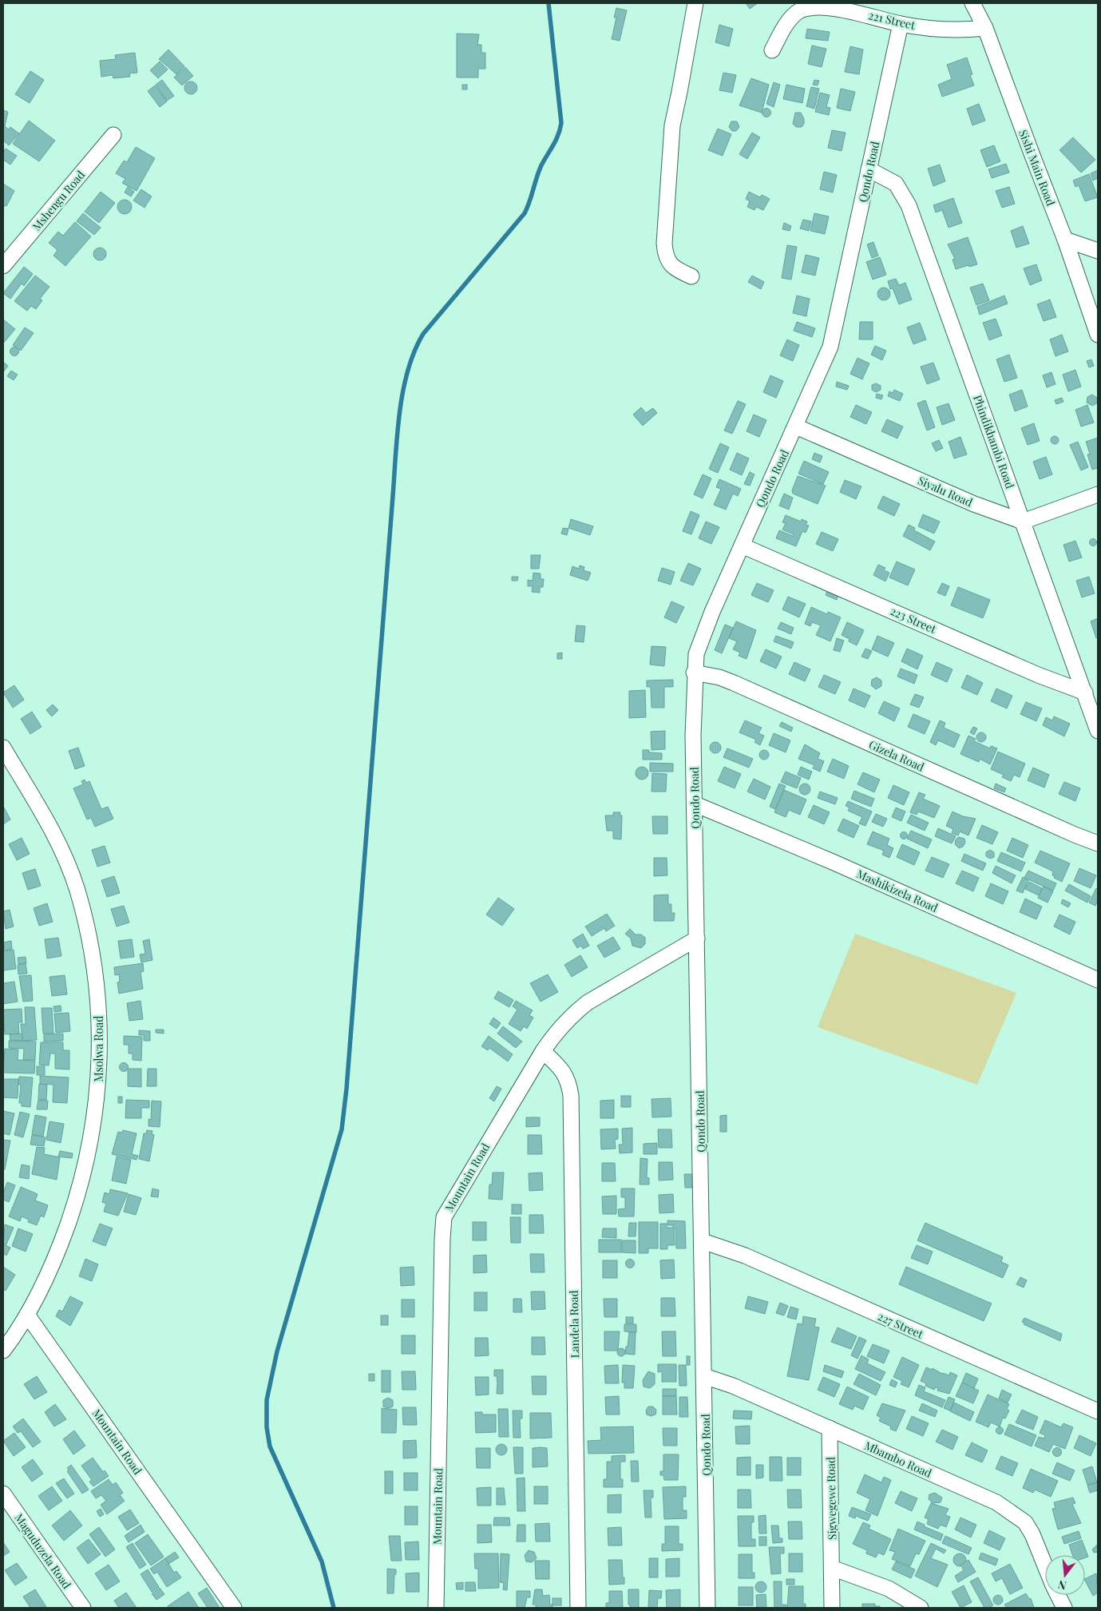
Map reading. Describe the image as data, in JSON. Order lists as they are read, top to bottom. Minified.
{"streets":{"street":["221 Street","Sishi Main Road","Qondo Road","Mshengu Road","Phindikhambi Road","Siyalu Road","223 Street","Gizela Road","Mashikizela Road","Msolwa Road","Mountain Road","Landela Road","227 Street","Mbambo Road","Sigwegewe Road","Maguduzela Road"]},"crossings":[["221 Street","Sishi Main Road"],["221 Street","Qondo Road"],["Qondo Road","Phindikhambi Road"],["Qondo Road","Siyalu Road"],["Qondo Road","223 Street"],["Qondo Road","Gizela Road"],["Qondo Road","Mashikizela Road"],["Qondo Road","Mountain Road"],["Qondo Road","227 Street"],["Qondo Road","Mbambo Road"],["Phindikhambi Road","Siyalu Road"],["Phindikhambi Road","223 Street"],["Msolwa Road","Mountain Road"],["Mountain Road","Landela Road"],["Mbambo Road","Sigwegewe Road"]],"north":"bottom"}
